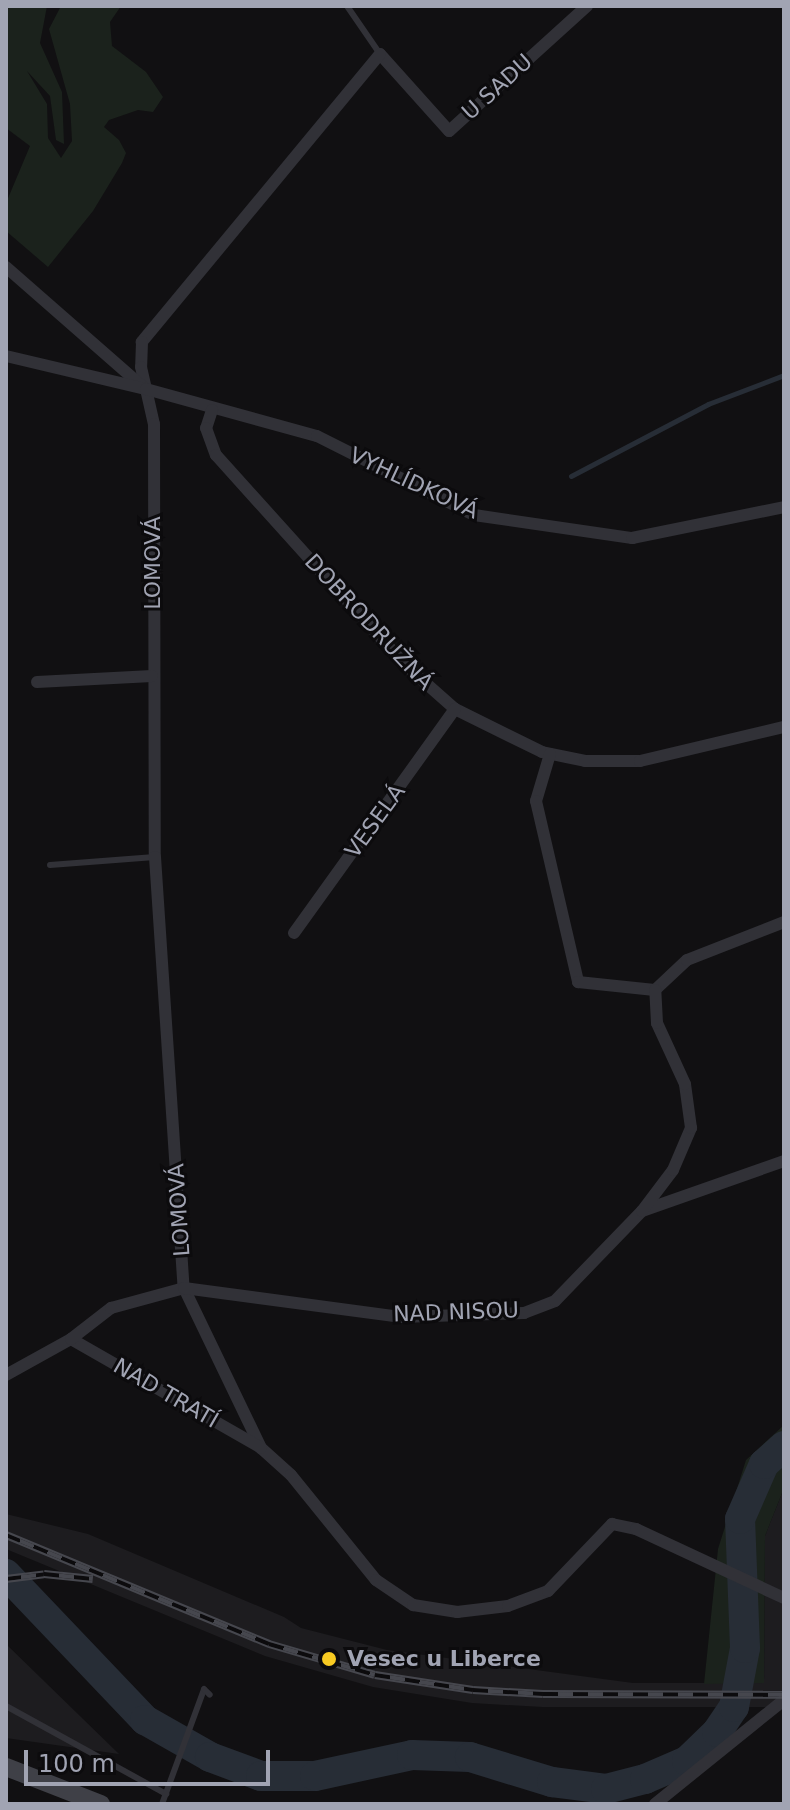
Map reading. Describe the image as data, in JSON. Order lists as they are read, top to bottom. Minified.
{"streets":{"street":["U SADU","VYHLÍDKOVÁ","LOMOVÁ","DOBRODRUŽNÁ","VESELÁ","NAD NISOU","NAD TRATÍ"]},"crossings":[["VYHLÍDKOVÁ","LOMOVÁ"],["VYHLÍDKOVÁ","DOBRODRUŽNÁ"],["LOMOVÁ","NAD NISOU"],["LOMOVÁ","NAD TRATÍ"],["DOBRODRUŽNÁ","VESELÁ"]],"places":["Vesec u Liberce"],"scale_bar":"100 m"}
